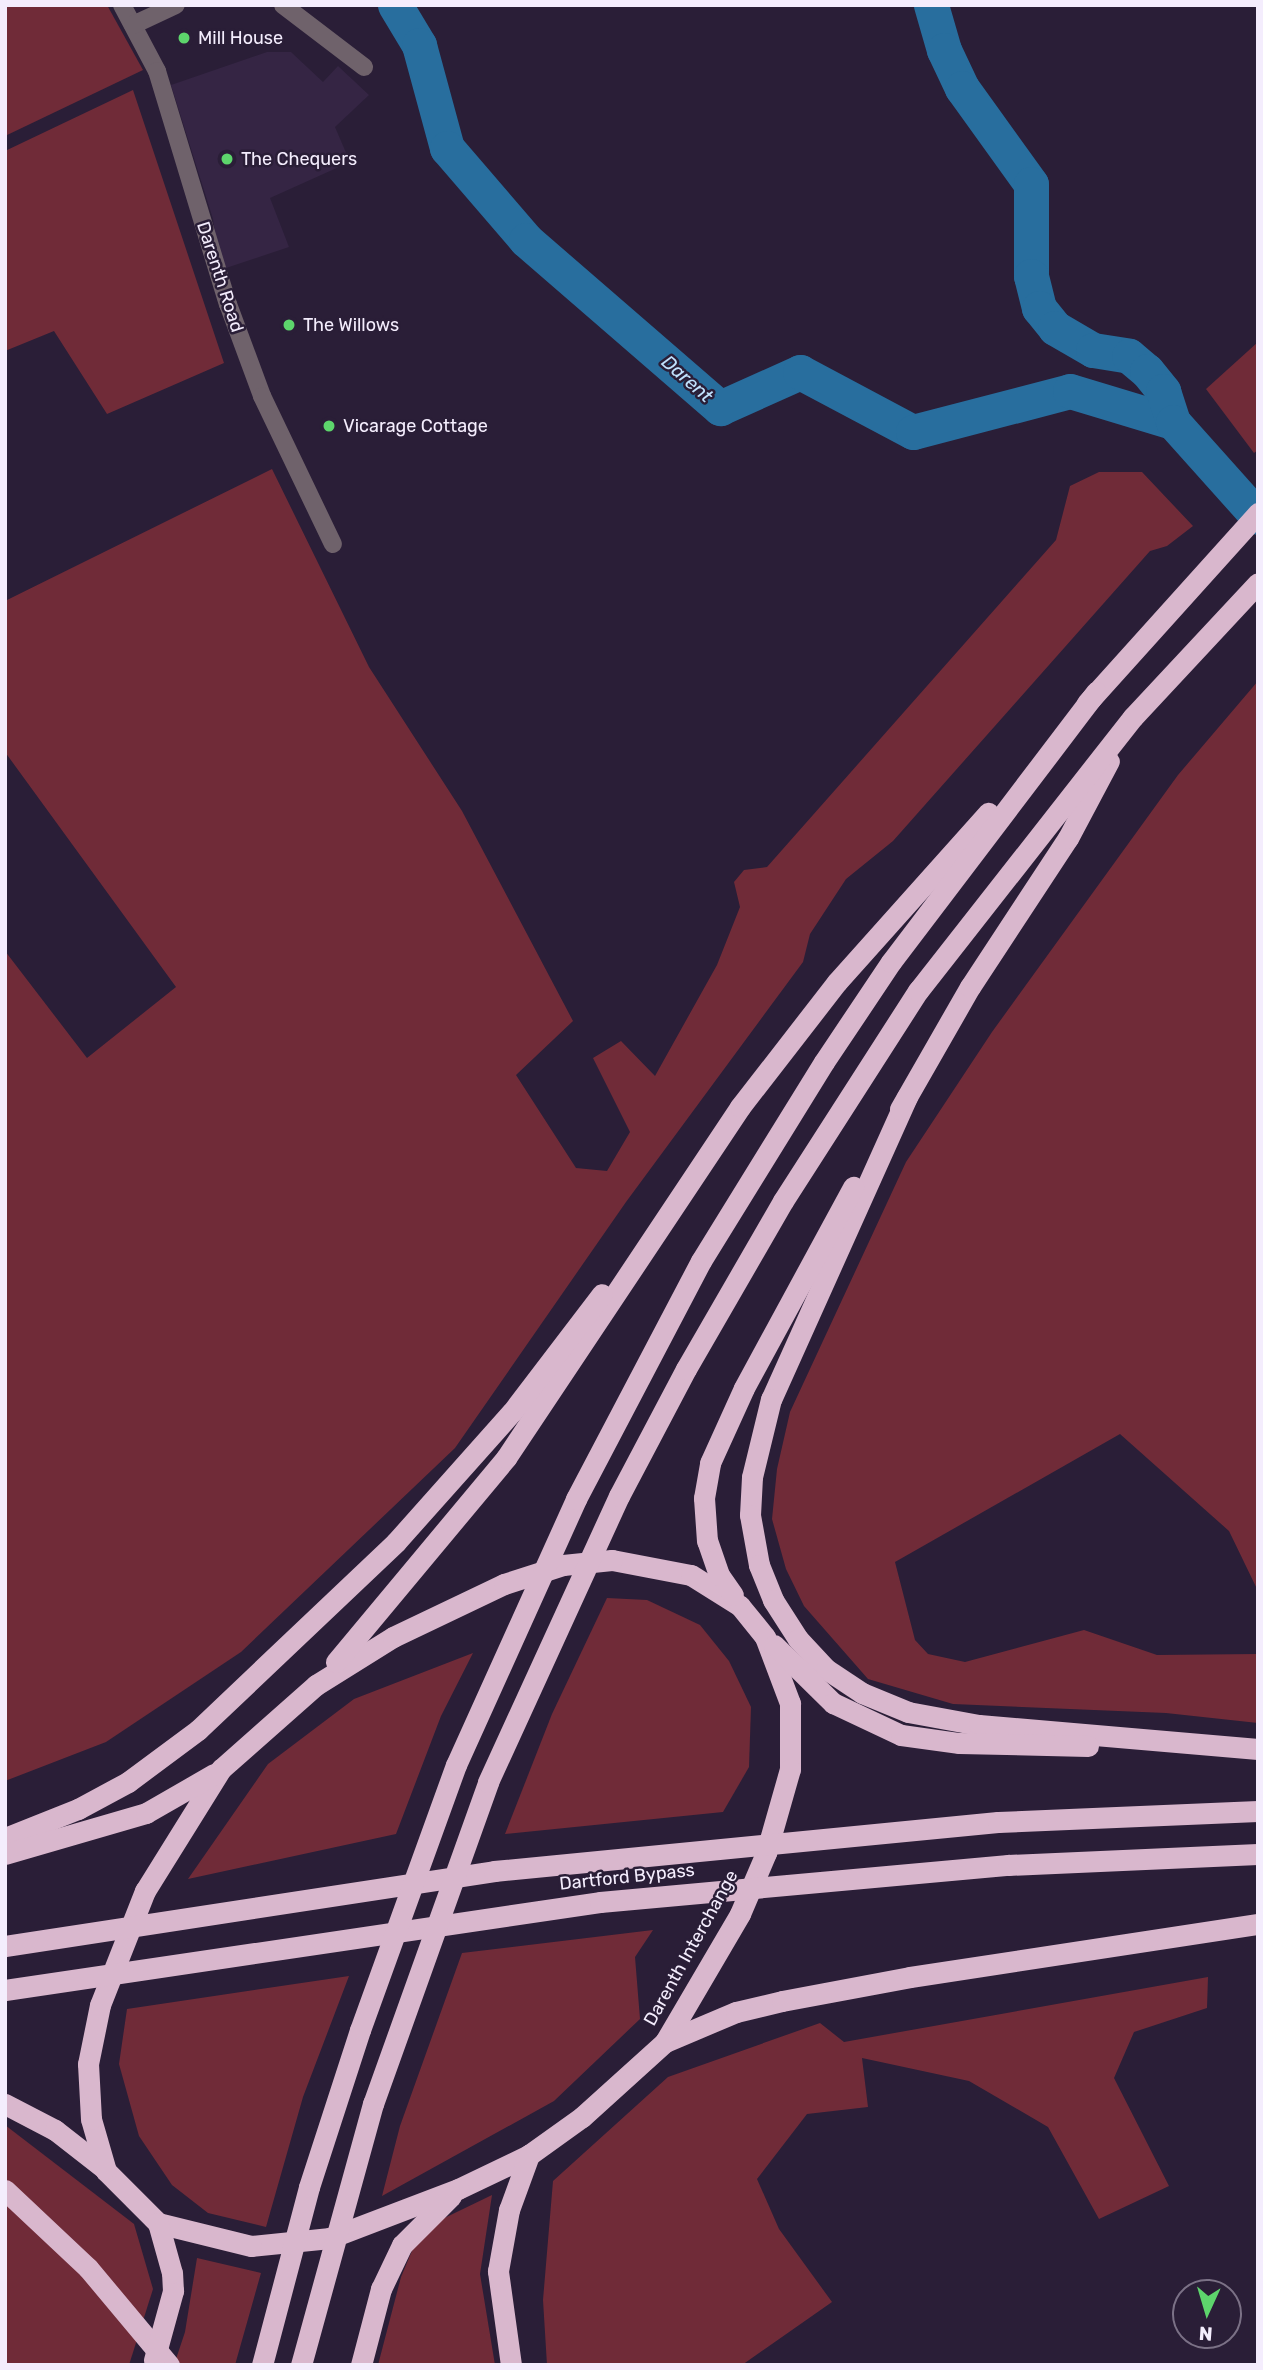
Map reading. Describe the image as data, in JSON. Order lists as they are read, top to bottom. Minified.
{"streets":{"highway":["Dartford Bypass","Darenth Interchange"],"street":["Darenth Road"]},"water":["Darent"],"places":["Mill House","The Chequers","The Willows","Vicarage Cottage"],"north":"bottom"}
